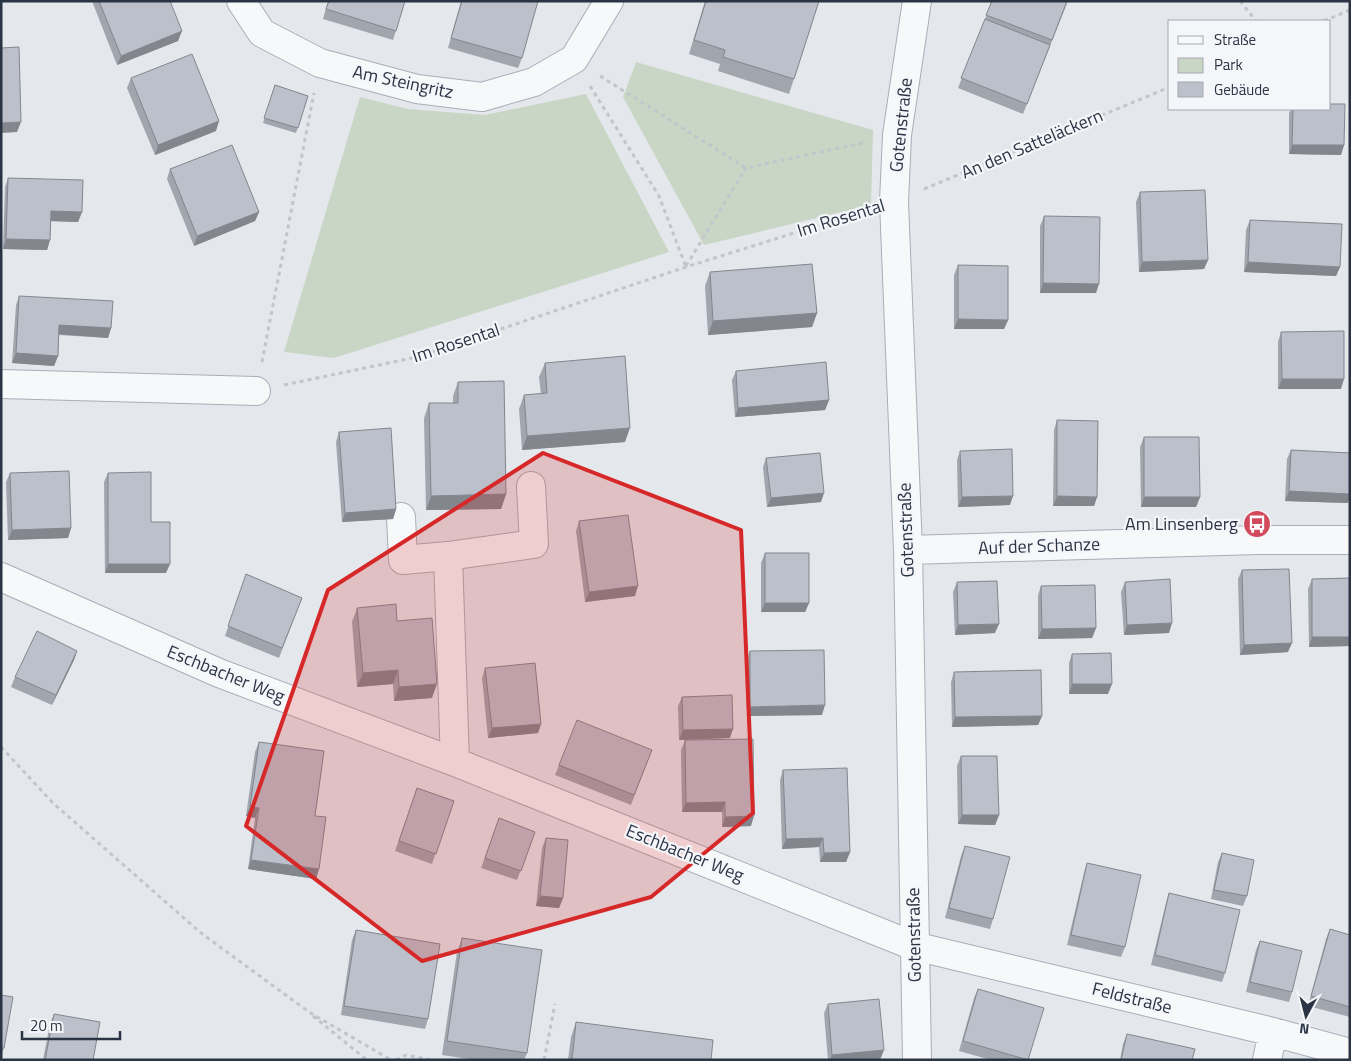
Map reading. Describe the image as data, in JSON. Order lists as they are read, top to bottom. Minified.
{"streets":{"street":["Am Steingritz","Gotenstraße","Auf der Schanze","Eschbacher Weg","Feldstraße"],"path":["An den Satteläckern","Im Rosental"]},"crossings":[["Gotenstraße","An den Satteläckern"],["Gotenstraße","Im Rosental"],["Gotenstraße","Auf der Schanze"],["Gotenstraße","Eschbacher Weg"],["Gotenstraße","Feldstraße"],["An den Satteläckern","Im Rosental"],["Eschbacher Weg","Feldstraße"]],"places":{"bus stop":["Am Linsenberg"]},"legend":["Straße","Park","Gebäude"],"scale_bar":"20 m","north":"bottom"}
